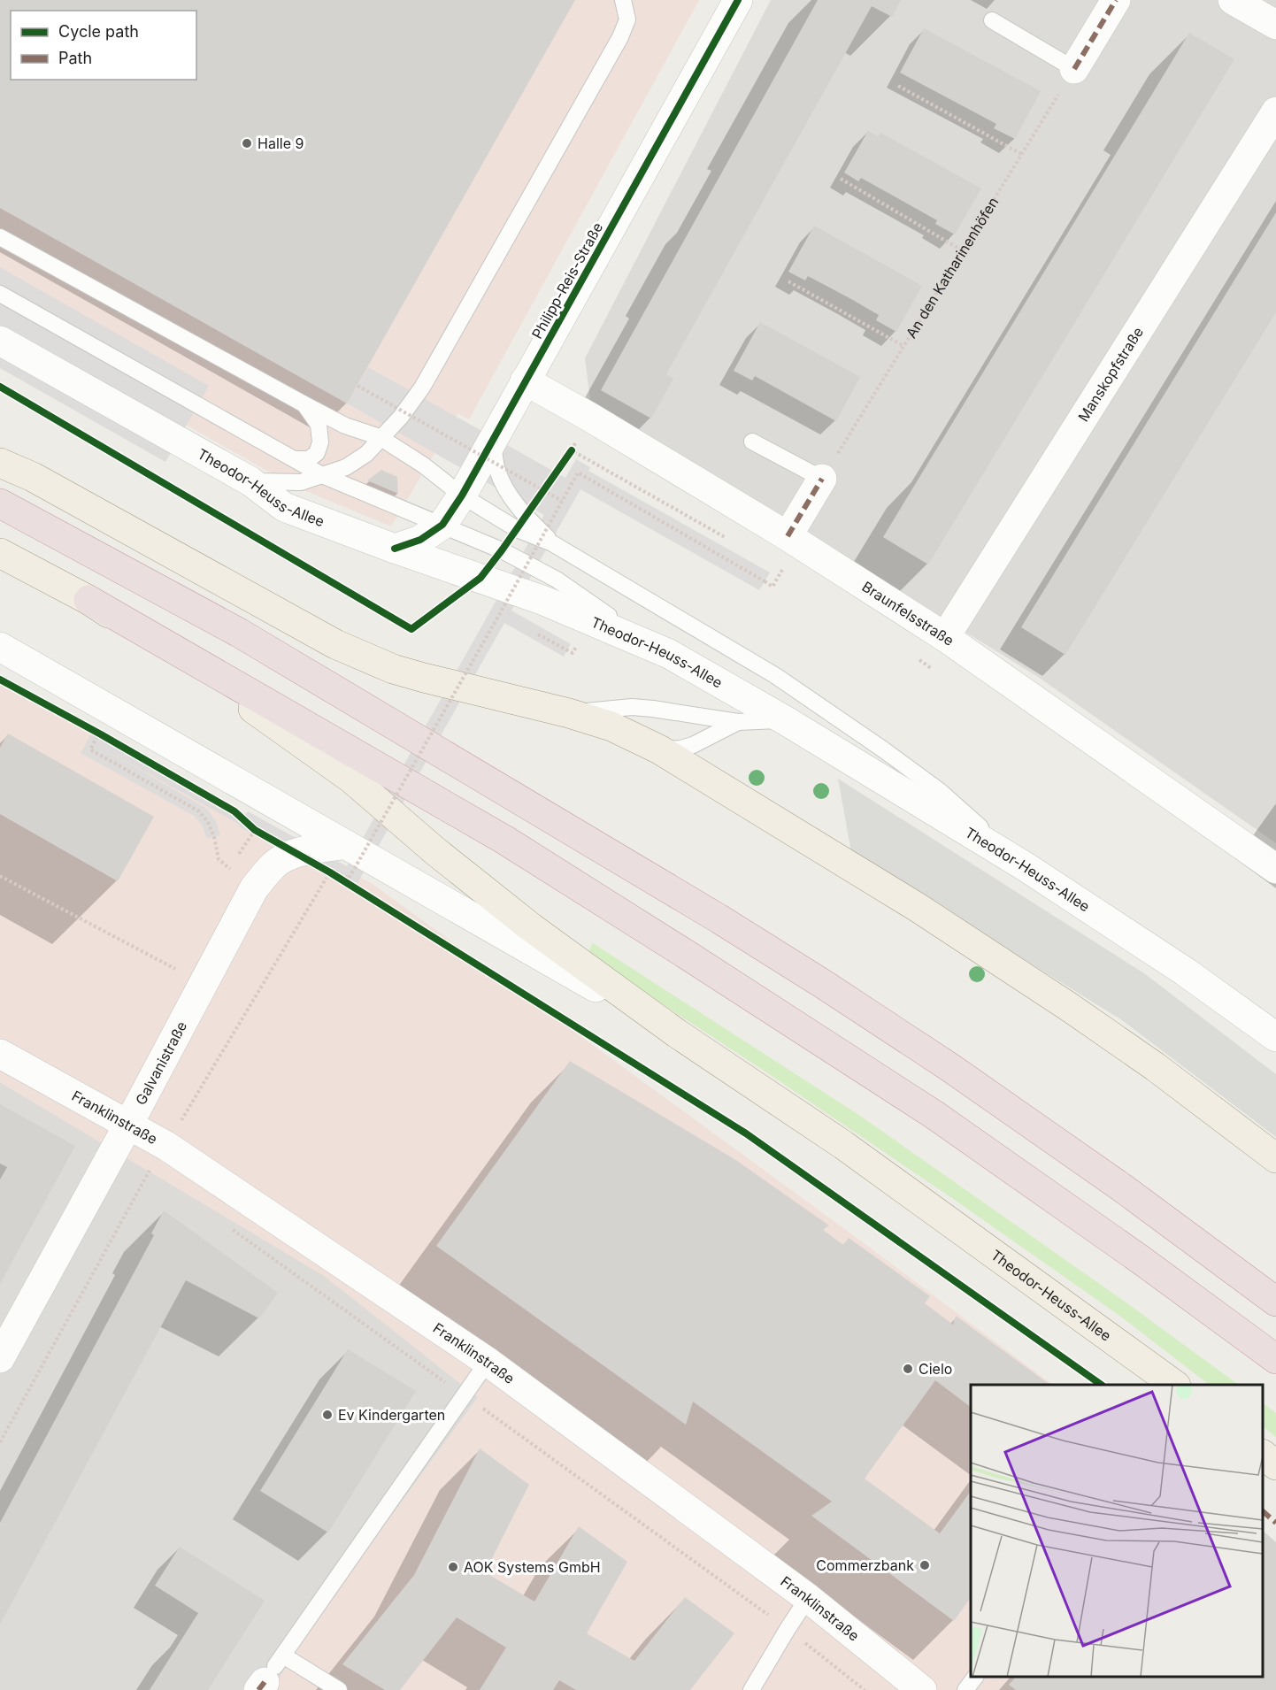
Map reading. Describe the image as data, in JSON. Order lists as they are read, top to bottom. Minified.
{"streets":{"main road":["Theodor-Heuss-Allee"],"street":["Philipp-Reis-Straße","Manskopfstraße","Braunfelsstraße","Galvanistraße","Franklinstraße"],"path":["An den Katharinenhöfen"]},"crossings":[["Philipp-Reis-Straße","Theodor-Heuss-Allee"],["Philipp-Reis-Straße","Braunfelsstraße"],["Manskopfstraße","Braunfelsstraße"],["Theodor-Heuss-Allee","Galvanistraße"],["Galvanistraße","Franklinstraße"]],"places":["Halle 9","Cielo","Ev Kindergarten","Commerzbank","AOK Systems GmbH"],"legend":["Cycle path","Path"]}
